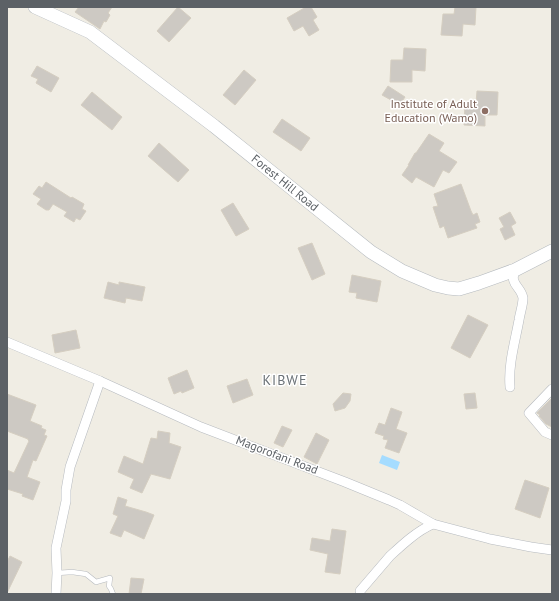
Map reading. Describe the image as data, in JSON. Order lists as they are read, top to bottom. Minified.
{"streets":{"street":["Forest Hill Road","Magorofani Road"]},"districts":["KIBWE"],"places":["Institute of Adult Education (Wamo)"]}
